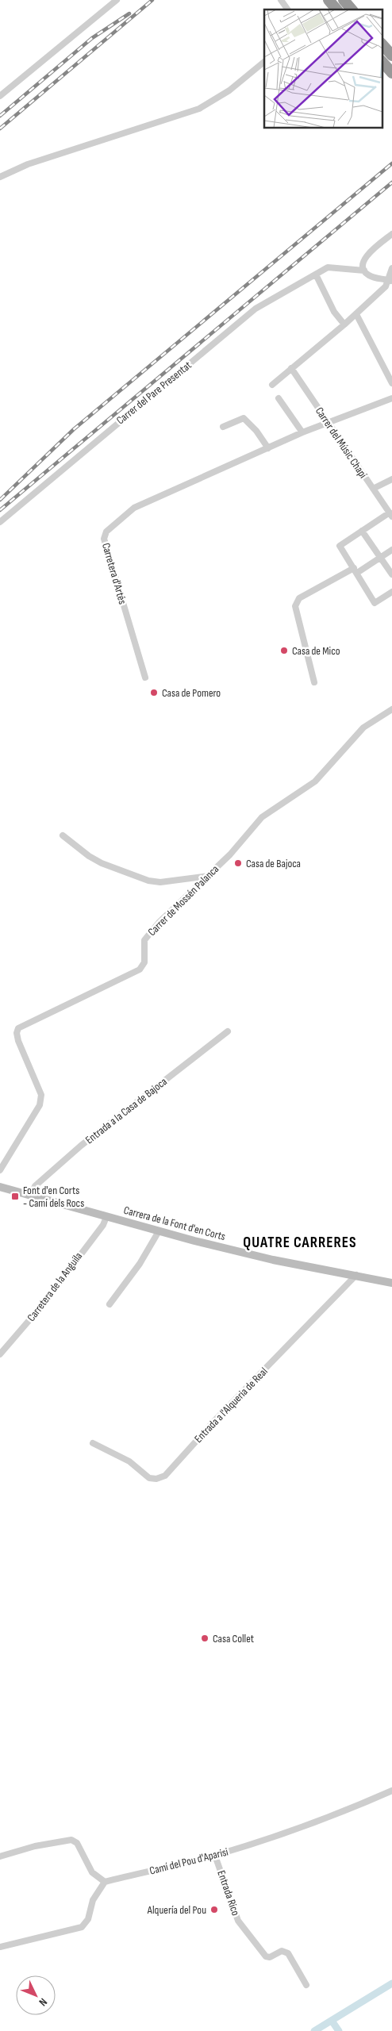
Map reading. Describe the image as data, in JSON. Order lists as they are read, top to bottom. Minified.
{"streets":{"street":["Carrer del Pare Presentat","Carrer del Músic Chapí","Carretera d'Artés","Carrer de Mossén Palanca","Entrada a la Casa de Bajoca","Carrera de la Font d'en Corts","Carretera de la Anguila","Entrada a l'Alqueria de Real","Camí del Pou d'Aparisi","Entrada Rico"]},"crossings":[["Carrer del Músic Chapí","Carretera d'Artés"],["Entrada a la Casa de Bajoca","Carrera de la Font d'en Corts"],["Carrera de la Font d'en Corts","Carretera de la Anguila"],["Carrera de la Font d'en Corts","Entrada a l'Alqueria de Real"],["Camí del Pou d'Aparisi","Entrada Rico"]],"districts":["QUATRE CARRERES"],"places":{"other":["Casa de Mico","Casa de Pomero","Casa de Bajoca","Casa Collet","Alquería del Pou"],"transit":["Font d'en Corts - Camí dels Rocs"]},"north":"bottom right"}
